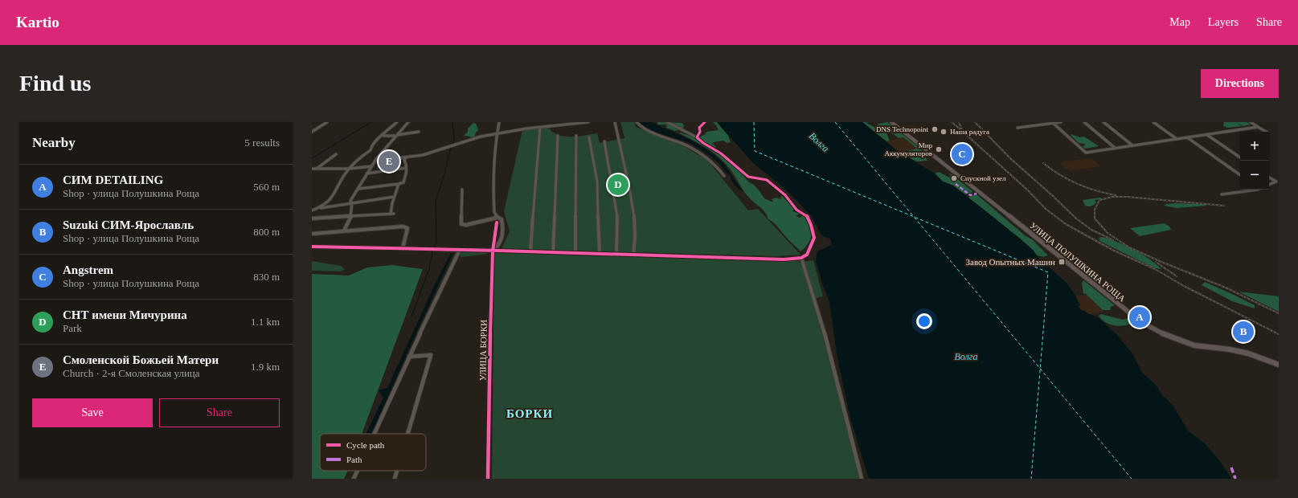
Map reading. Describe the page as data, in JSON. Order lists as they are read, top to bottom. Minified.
{"streets":{"main road":["УЛИЦА ПОЛУШКИНА РОЩА"],"street":["УЛИЦА БОРКИ"]},"districts":["БОРКИ"],"water":["Волга"],"places":{"other":["DNS Technopoint","Наша радуга","Мир Аккумуляторов","Спускной узел"],"transit":["Завод Опытных Машин"]},"legend":["Cycle path","Path"],"page":{"header":"Kartio","nav":["Map","Layers","Share"],"buttons":["Directions",["Save","Share"]],"title":"Find us","heading":["Nearby","5 results"],"map_buttons":["+","−"],"pins":["C","E","D","A","B"],"list":[{"mark":"A","name":"СИМ DETAILING","note":"Shop · улица Полушкина Роща","value":"560 m"},{"mark":"B","name":"Suzuki СИМ-Ярославль","note":"Shop · улица Полушкина Роща","value":"800 m"},{"mark":"C","name":"Angstrem","note":"Shop · улица Полушкина Роща","value":"830 m"},{"mark":"D","name":"СНТ имени Мичурина","note":"Park","value":"1.1 km"},{"mark":"E","name":"Смоленской Божьей Матери","note":"Church · 2-я Смоленская улица","value":"1.9 km"}]}}
